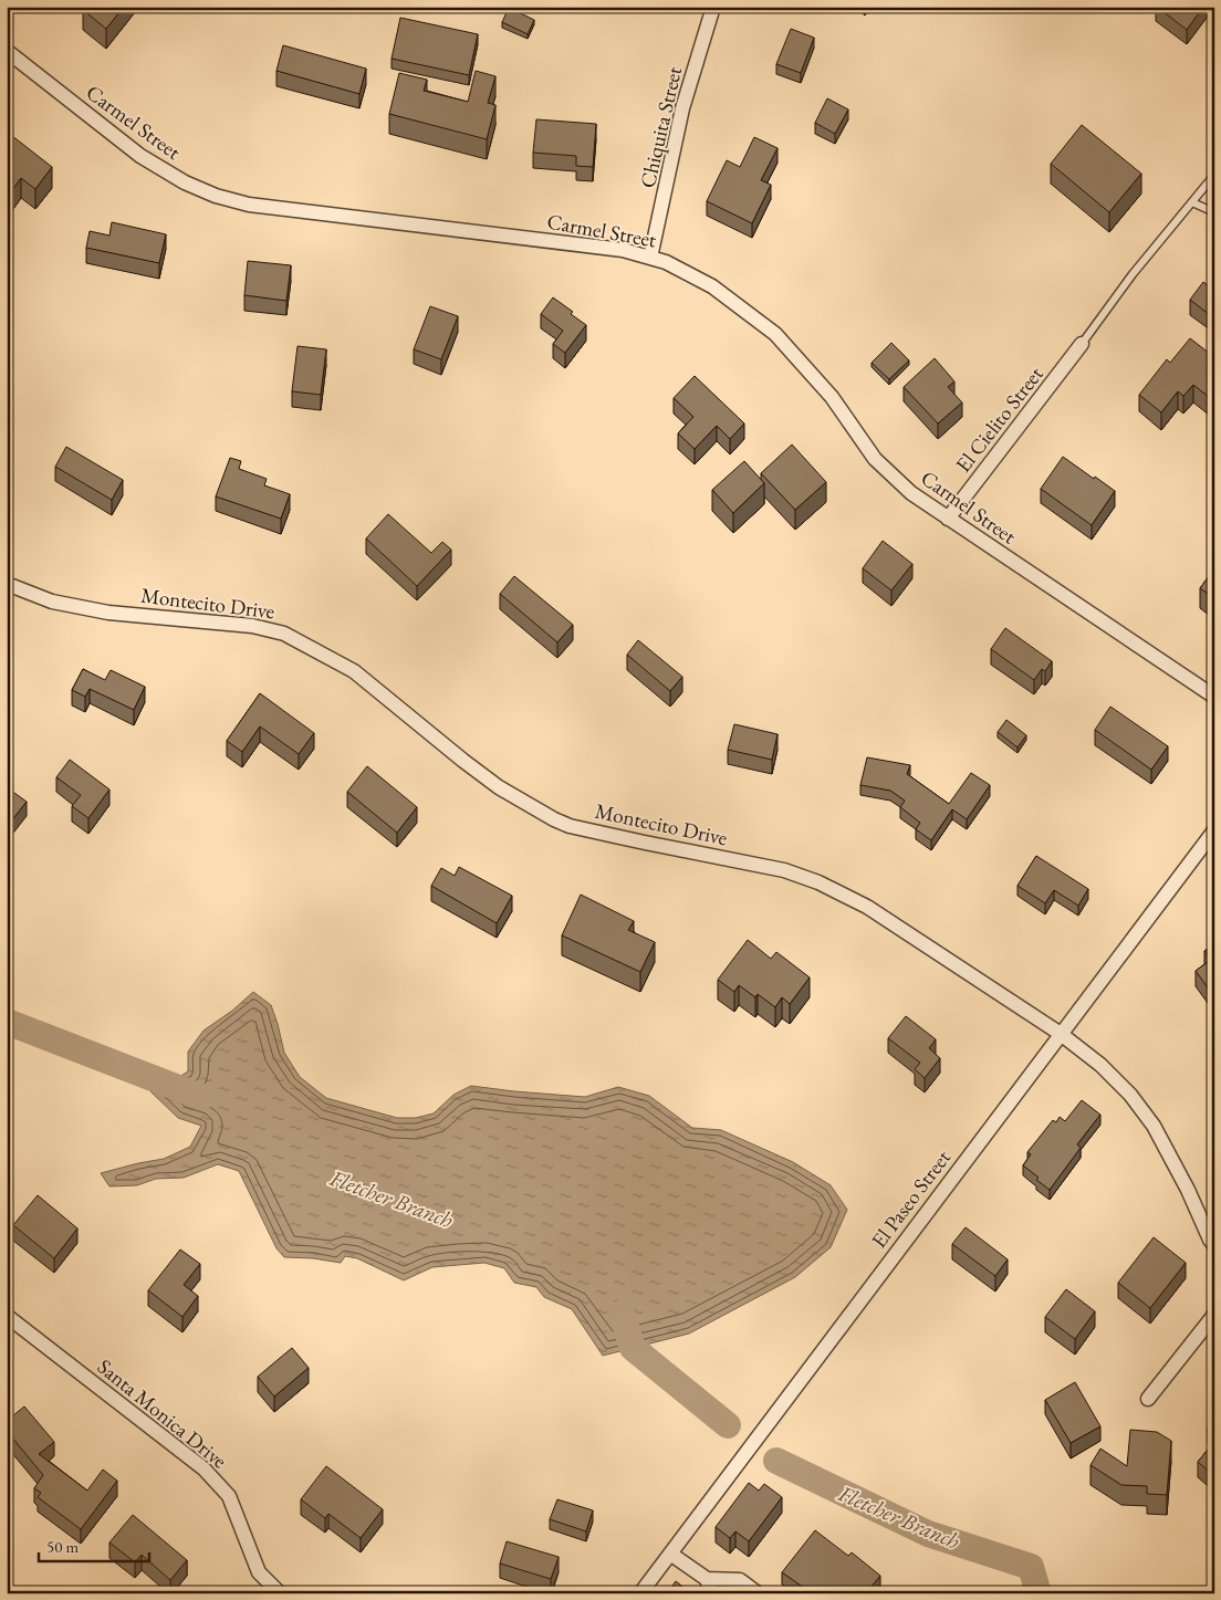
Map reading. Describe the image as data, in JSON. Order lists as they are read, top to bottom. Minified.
{"streets":{"street":["Carmel Street","Chiquita Street","El Cielito Street","Montecito Drive","El Paseo Street","Santa Monica Drive"]},"crossings":[["Carmel Street","Chiquita Street"],["Carmel Street","El Cielito Street"],["Montecito Drive","El Paseo Street"]],"water":["Fletcher Branch"],"scale_bar":"50 m"}
